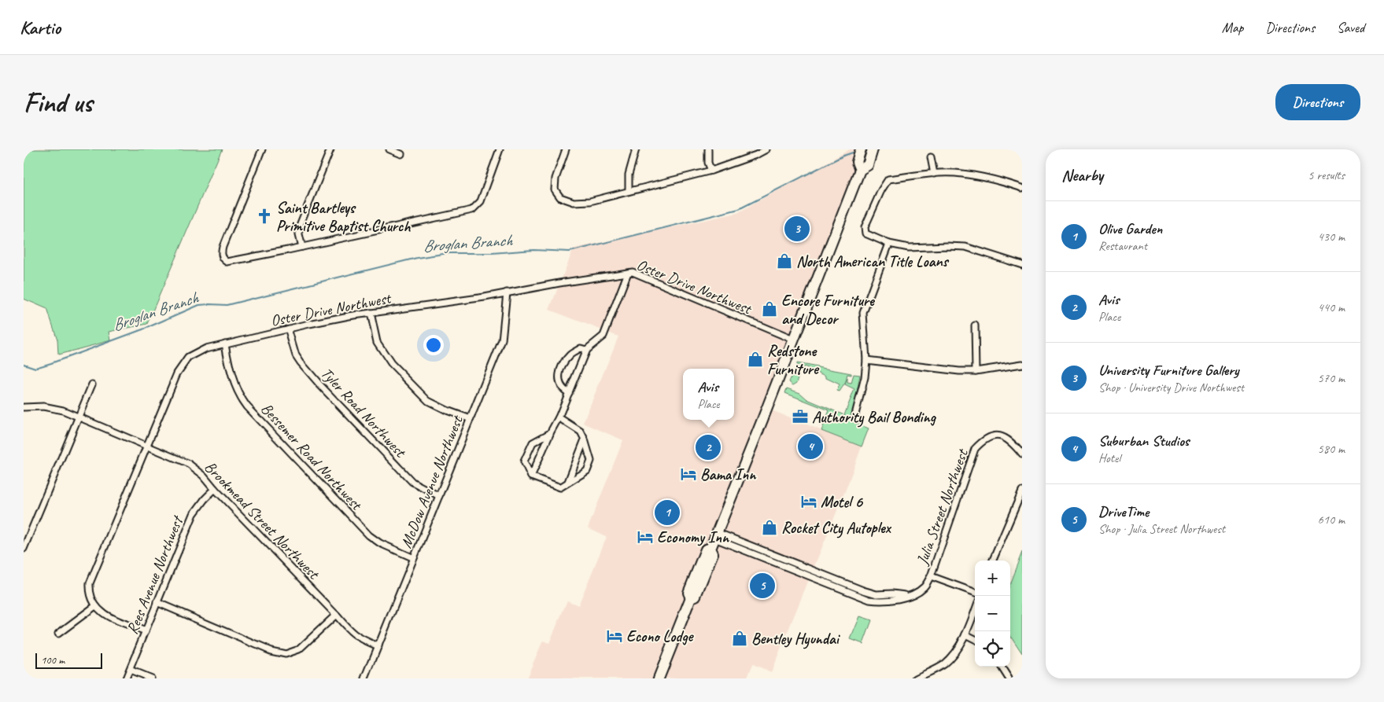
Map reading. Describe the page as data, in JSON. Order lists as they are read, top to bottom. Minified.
{"streets":{"street":["Oster Drive Northwest","Tyler Road Northwest","Bessemer Road Northwest","McDow Avenue Northwest","Julia Street Northwest","Brookmead Street Northwest","Rees Avenue Northwest"]},"crossings":[["Oster Drive Northwest","Tyler Road Northwest"],["Oster Drive Northwest","Bessemer Road Northwest"],["Oster Drive Northwest","McDow Avenue Northwest"],["Oster Drive Northwest","Brookmead Street Northwest"],["Tyler Road Northwest","McDow Avenue Northwest"],["Bessemer Road Northwest","McDow Avenue Northwest"],["McDow Avenue Northwest","Brookmead Street Northwest"],["Brookmead Street Northwest","Rees Avenue Northwest"]],"water":["Broglan Branch"],"places":{"church":["Saint Bartleys Primitive Baptist Church"],"shop":["North American Title Loans","Encore Furniture and Decor","Redstone Furniture","Rocket City Autoplex","Bentley Hyundai"],"office":["Authority Bail Bonding"],"hotel":["Bama Inn","Motel 6","Economy Inn","Econo Lodge"]},"scale_bar":"100 m","page":{"header":"Kartio","nav":["Map","Directions","Saved"],"buttons":"Directions","title":"Find us","heading":["Nearby","5 results"],"list":[{"mark":"1","name":"Olive Garden","note":"Restaurant","value":"430 m"},{"mark":"2","name":"Avis","note":"Place","value":"440 m"},{"mark":"3","name":"University Furniture Gallery","note":"Shop · University Drive Northwest","value":"570 m"},{"mark":"4","name":"Suburban Studios","note":"Hotel","value":"580 m"},{"mark":"5","name":"DriveTime","note":"Shop · Julia Street Northwest","value":"610 m"}],"pins":["3","4","2","1","5"],"popup":["Avis","Place"],"map_buttons":["+","−"],"scale":"100 m"}}
